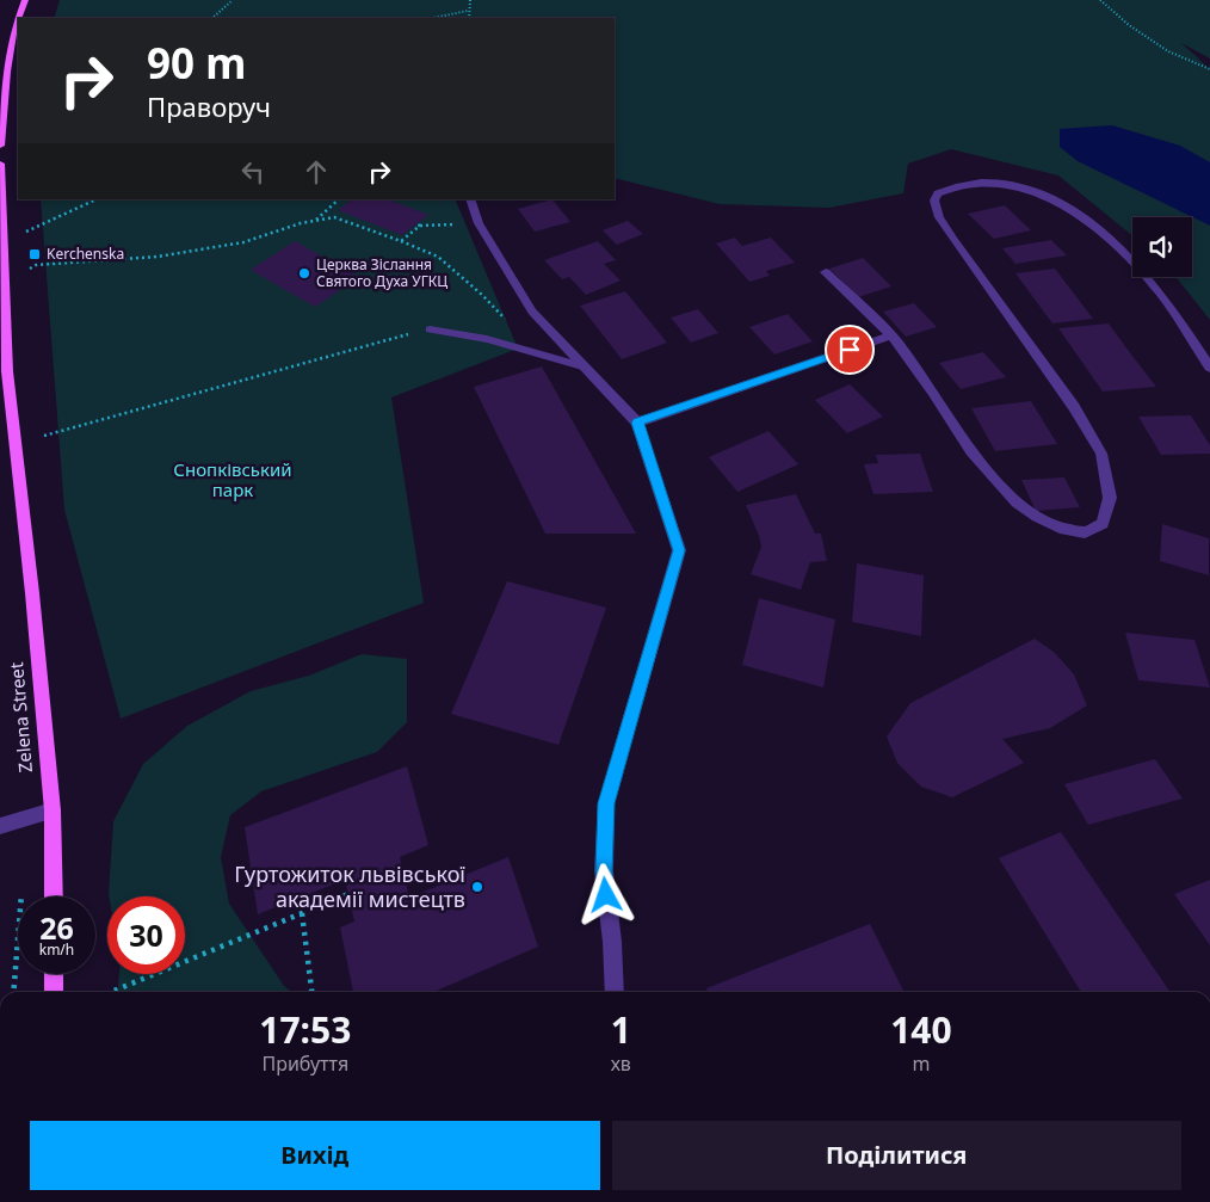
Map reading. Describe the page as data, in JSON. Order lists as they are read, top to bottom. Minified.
{"streets":{"main road":["Zelena Street"]},"parks":["Снопківський парк"],"places":{"transit":["Kerchenska"],"other":["Церква Зіслання Святого Духа УГКЦ","Гуртожиток львівської академії мистецтв"]},"page":{"turn":["90 m","Праворуч"],"speed":"26 km/h","limit":"30","eta":["17:53","Прибуття","1","хв","140","m"],"buttons":["Вихід","Поділитися"]}}
